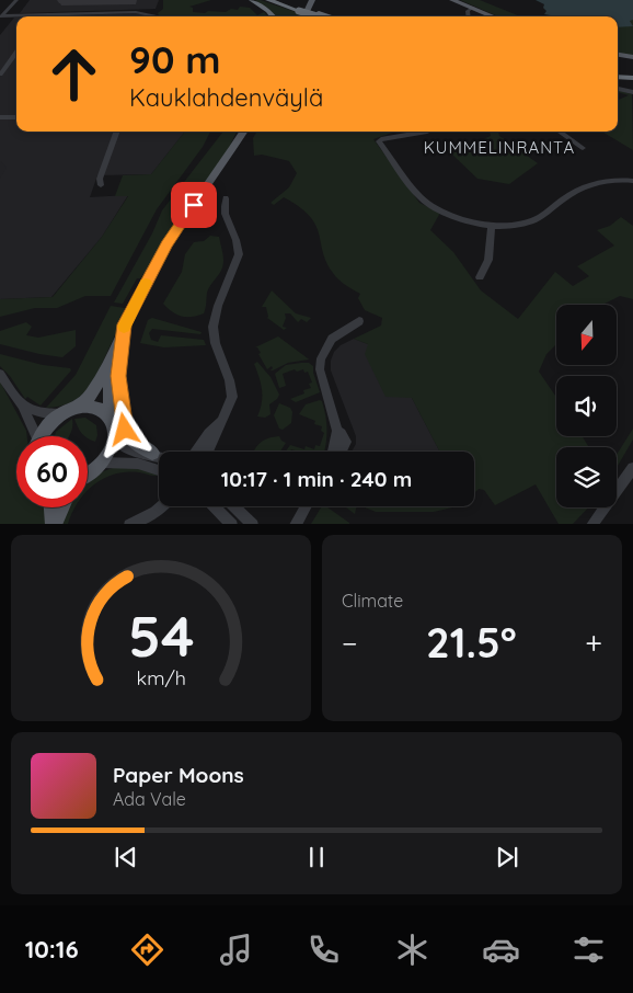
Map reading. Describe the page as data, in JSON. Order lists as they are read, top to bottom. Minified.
{"districts":["KUMMELINRANTA"],"north":"bottom","page":{"turn":["90 m","Kauklahdenväylä"],"limit":"60","trip":"10:17 · 1 min · 240 m","tile":"Climate","heat":["−","21.5°","+"],"song":["Paper Moons","Ada Vale"],"tabs":"10:16","gauge":["54","km/h"]}}
